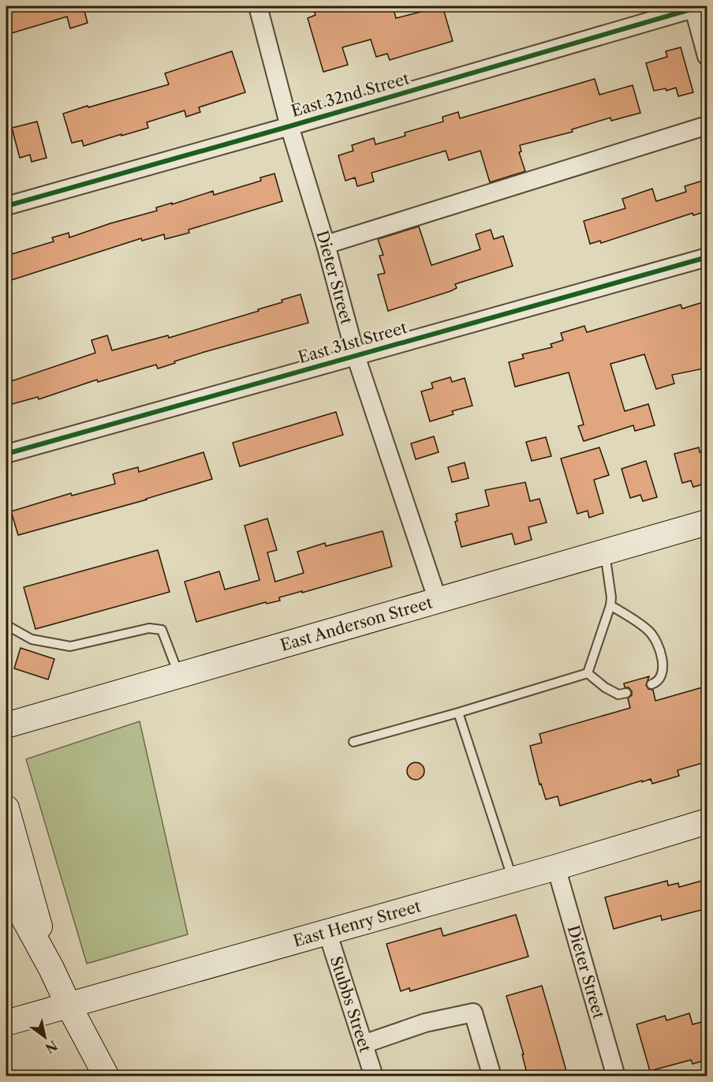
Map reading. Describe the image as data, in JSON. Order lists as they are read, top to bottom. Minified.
{"streets":{"main road":["East Anderson Street","East Henry Street"],"street":["East 32nd Street","Dieter Street","East 31st Street","Stubbs Street"]},"crossings":[["East 32nd Street","Dieter Street"],["Dieter Street","East 31st Street"],["Dieter Street","East Anderson Street"],["Dieter Street","East Henry Street"],["East Henry Street","Stubbs Street"]],"north":"bottom right"}
